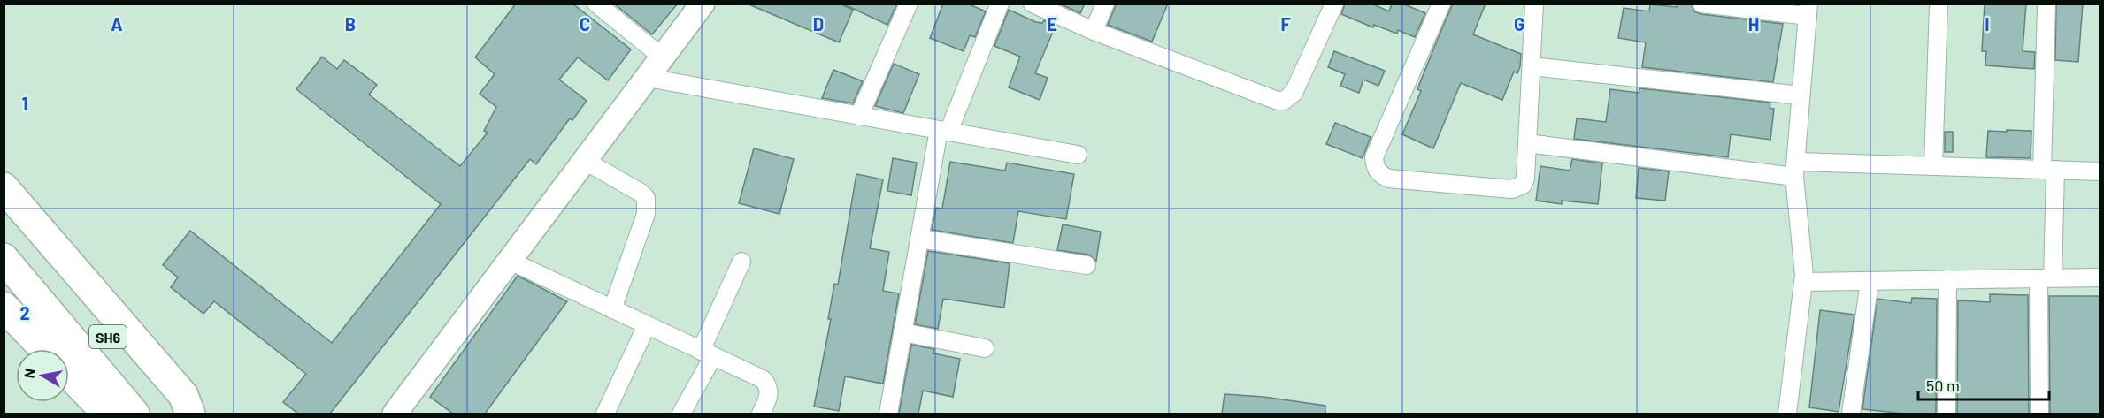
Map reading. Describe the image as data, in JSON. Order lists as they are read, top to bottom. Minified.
{"streets":{"highway":["SH6"]},"scale_bar":"50 m","north":"left","grid":{"columns":["A","B","C","D","E","F","G","H","I"],"rows":["1","2"]}}
